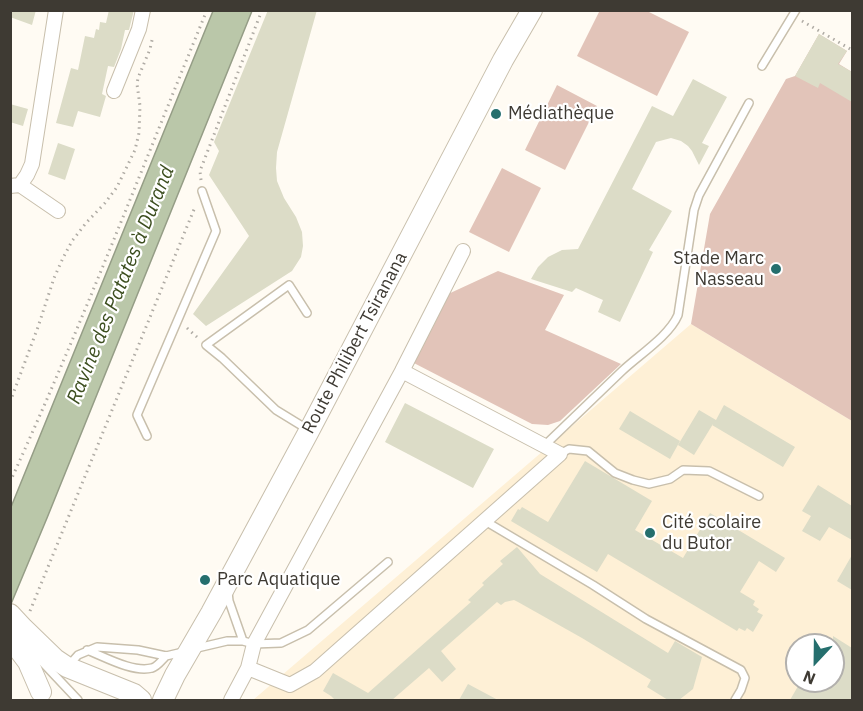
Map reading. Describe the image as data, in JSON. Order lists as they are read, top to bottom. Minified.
{"streets":{"main road":["Route Philibert Tsiranana"]},"water":["Ravine des Patates à Durand"],"places":["Médiathèque","Stade Marc Nasseau","Cité scolaire du Butor","Parc Aquatique"],"north":"bottom"}
